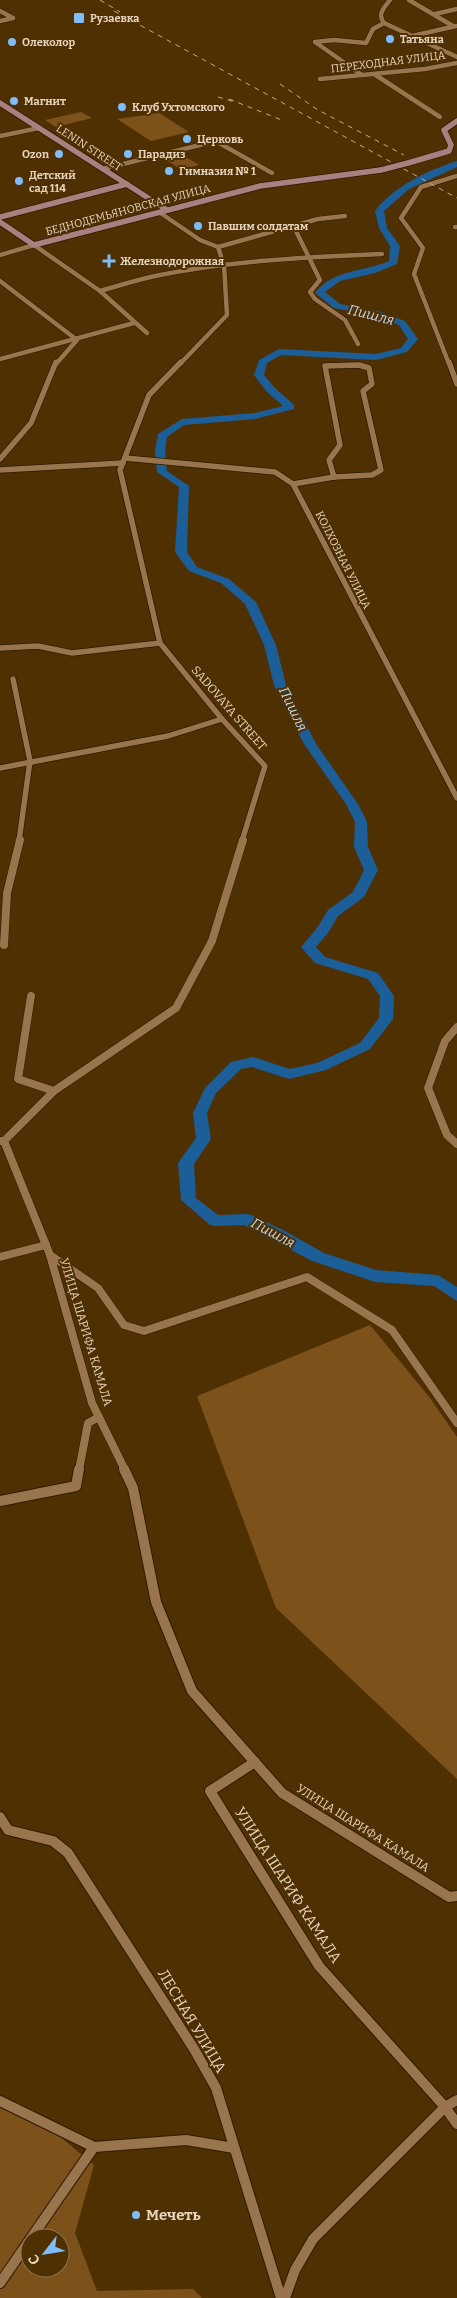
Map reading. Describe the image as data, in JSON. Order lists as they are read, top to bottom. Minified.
{"streets":{"main road":["LENIN STREET","БЕДНОДЕМЬЯНОВСКАЯ УЛИЦА"],"street":["ПЕРЕХОДНАЯ УЛИЦА","КОЛХОЗНАЯ УЛИЦА","SADOVAYA STREET","УЛИЦА ШАРИФА КАМАЛА","УЛИЦА ШАРИФ КАМАЛА","ЛЕСНАЯ УЛИЦА"]},"crossings":[["LENIN STREET","БЕДНОДЕМЬЯНОВСКАЯ УЛИЦА"],["SADOVAYA STREET","УЛИЦА ШАРИФА КАМАЛА"],["УЛИЦА ШАРИФА КАМАЛА","УЛИЦА ШАРИФ КАМАЛА"]],"water":["Пишля"],"places":{"transit":["Рузаевка"],"other":["Татьяна","Олеколор","Магнит","Клуб Ухтомского","Церковь","Ozon","Парадиз","Гимназия № 1","Детский сад 114","Павшим солдатам","Мечеть"],"health":["Железнодорожная"]},"north":"bottom left"}
